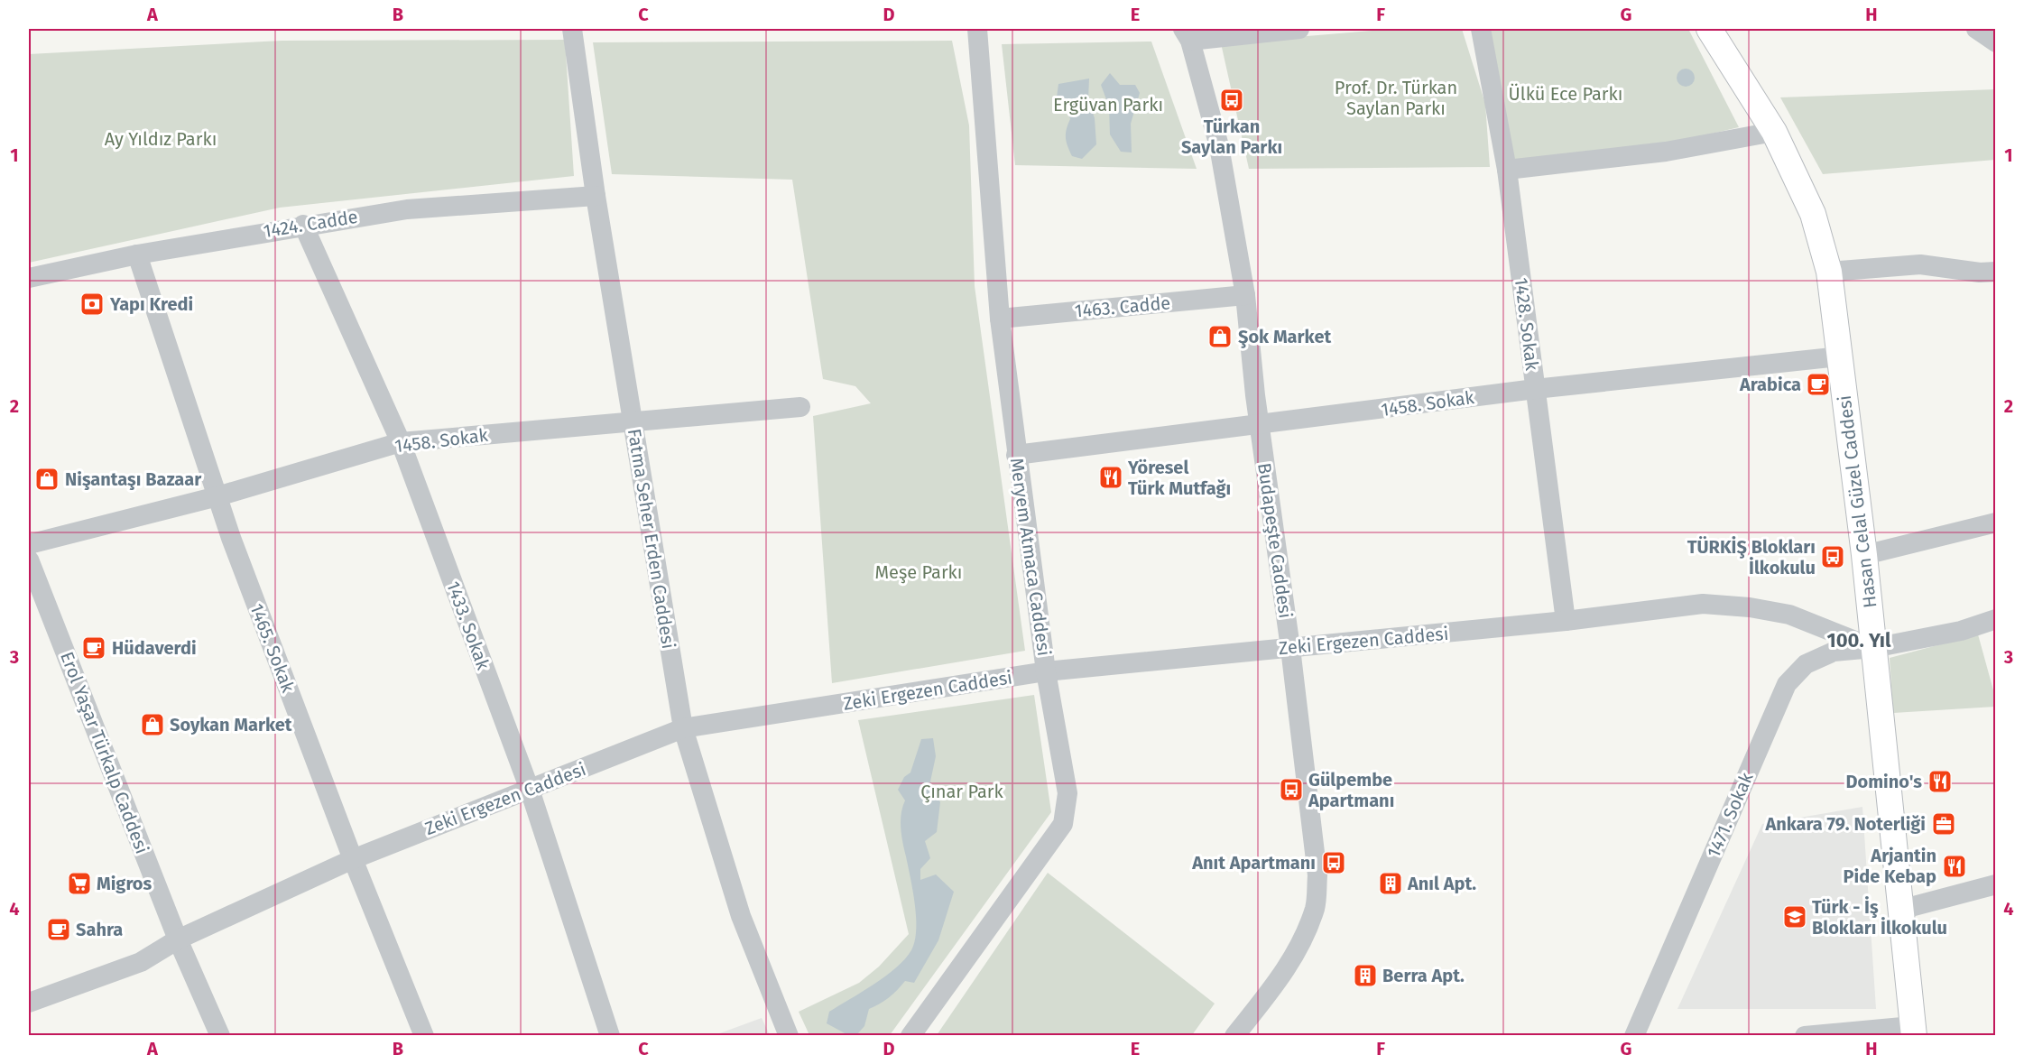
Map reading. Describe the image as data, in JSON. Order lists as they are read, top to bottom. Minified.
{"streets":{"main road":["Hasan Celal Güzel Caddesi"],"street":["1424. Cadde","1463. Cadde","1428. Sokak","1458. Sokak","Fatma Seher Erden Caddesi","Budapeşte Caddesi","Meryem Atmaca Caddesi","1433. Sokak","Zeki Ergezen Caddesi","1465. Sokak","Erol Yaşar Türkalp Caddesi","1471. Sokak"]},"crossings":[["1424. Cadde","Fatma Seher Erden Caddesi"],["1424. Cadde","1433. Sokak"],["1424. Cadde","1465. Sokak"],["1463. Cadde","Budapeşte Caddesi"],["1463. Cadde","Meryem Atmaca Caddesi"],["1428. Sokak","1458. Sokak"],["1428. Sokak","Zeki Ergezen Caddesi"],["1458. Sokak","Hasan Celal Güzel Caddesi"],["1458. Sokak","Fatma Seher Erden Caddesi"],["1458. Sokak","Budapeşte Caddesi"],["1458. Sokak","Meryem Atmaca Caddesi"],["1458. Sokak","1433. Sokak"],["1458. Sokak","1465. Sokak"],["Hasan Celal Güzel Caddesi","Zeki Ergezen Caddesi"],["Hasan Celal Güzel Caddesi","1471. Sokak"],["Fatma Seher Erden Caddesi","Zeki Ergezen Caddesi"],["Budapeşte Caddesi","Zeki Ergezen Caddesi"],["Meryem Atmaca Caddesi","Zeki Ergezen Caddesi"],["1433. Sokak","Zeki Ergezen Caddesi"],["Zeki Ergezen Caddesi","1465. Sokak"],["Zeki Ergezen Caddesi","Erol Yaşar Türkalp Caddesi"],["Zeki Ergezen Caddesi","1471. Sokak"]],"districts":["100. Yıl"],"parks":["Prof. Dr. Türkan Saylan Parkı","Ülkü Ece Parkı","Ergüvan Parkı","Ay Yıldız Parkı","Meşe Parkı","Çınar Park"],"places":{"bus stop":["Türkan Saylan Parkı","TÜRKİŞ Blokları İlkokulu","Gülpembe Apartmanı","Anıt Apartmanı"],"bank":["Yapı Kredi"],"shop":["Şok Market","Nişantaşı Bazaar","Soykan Market"],"cafe":["Arabica","Hüdaverdi","Sahra"],"restaurant":["Yöresel Türk Mutfağı","Domino's","Arjantin Pide Kebap"],"office":["Ankara 79. Noterliği"],"supermarket":["Migros"],"building":["Anıl Apt.","Berra Apt."],"school or university":["Türk - İş Blokları İlkokulu"]},"grid":{"columns":["A","B","C","D","E","F","G","H"],"rows":["1","2","3","4"]}}
